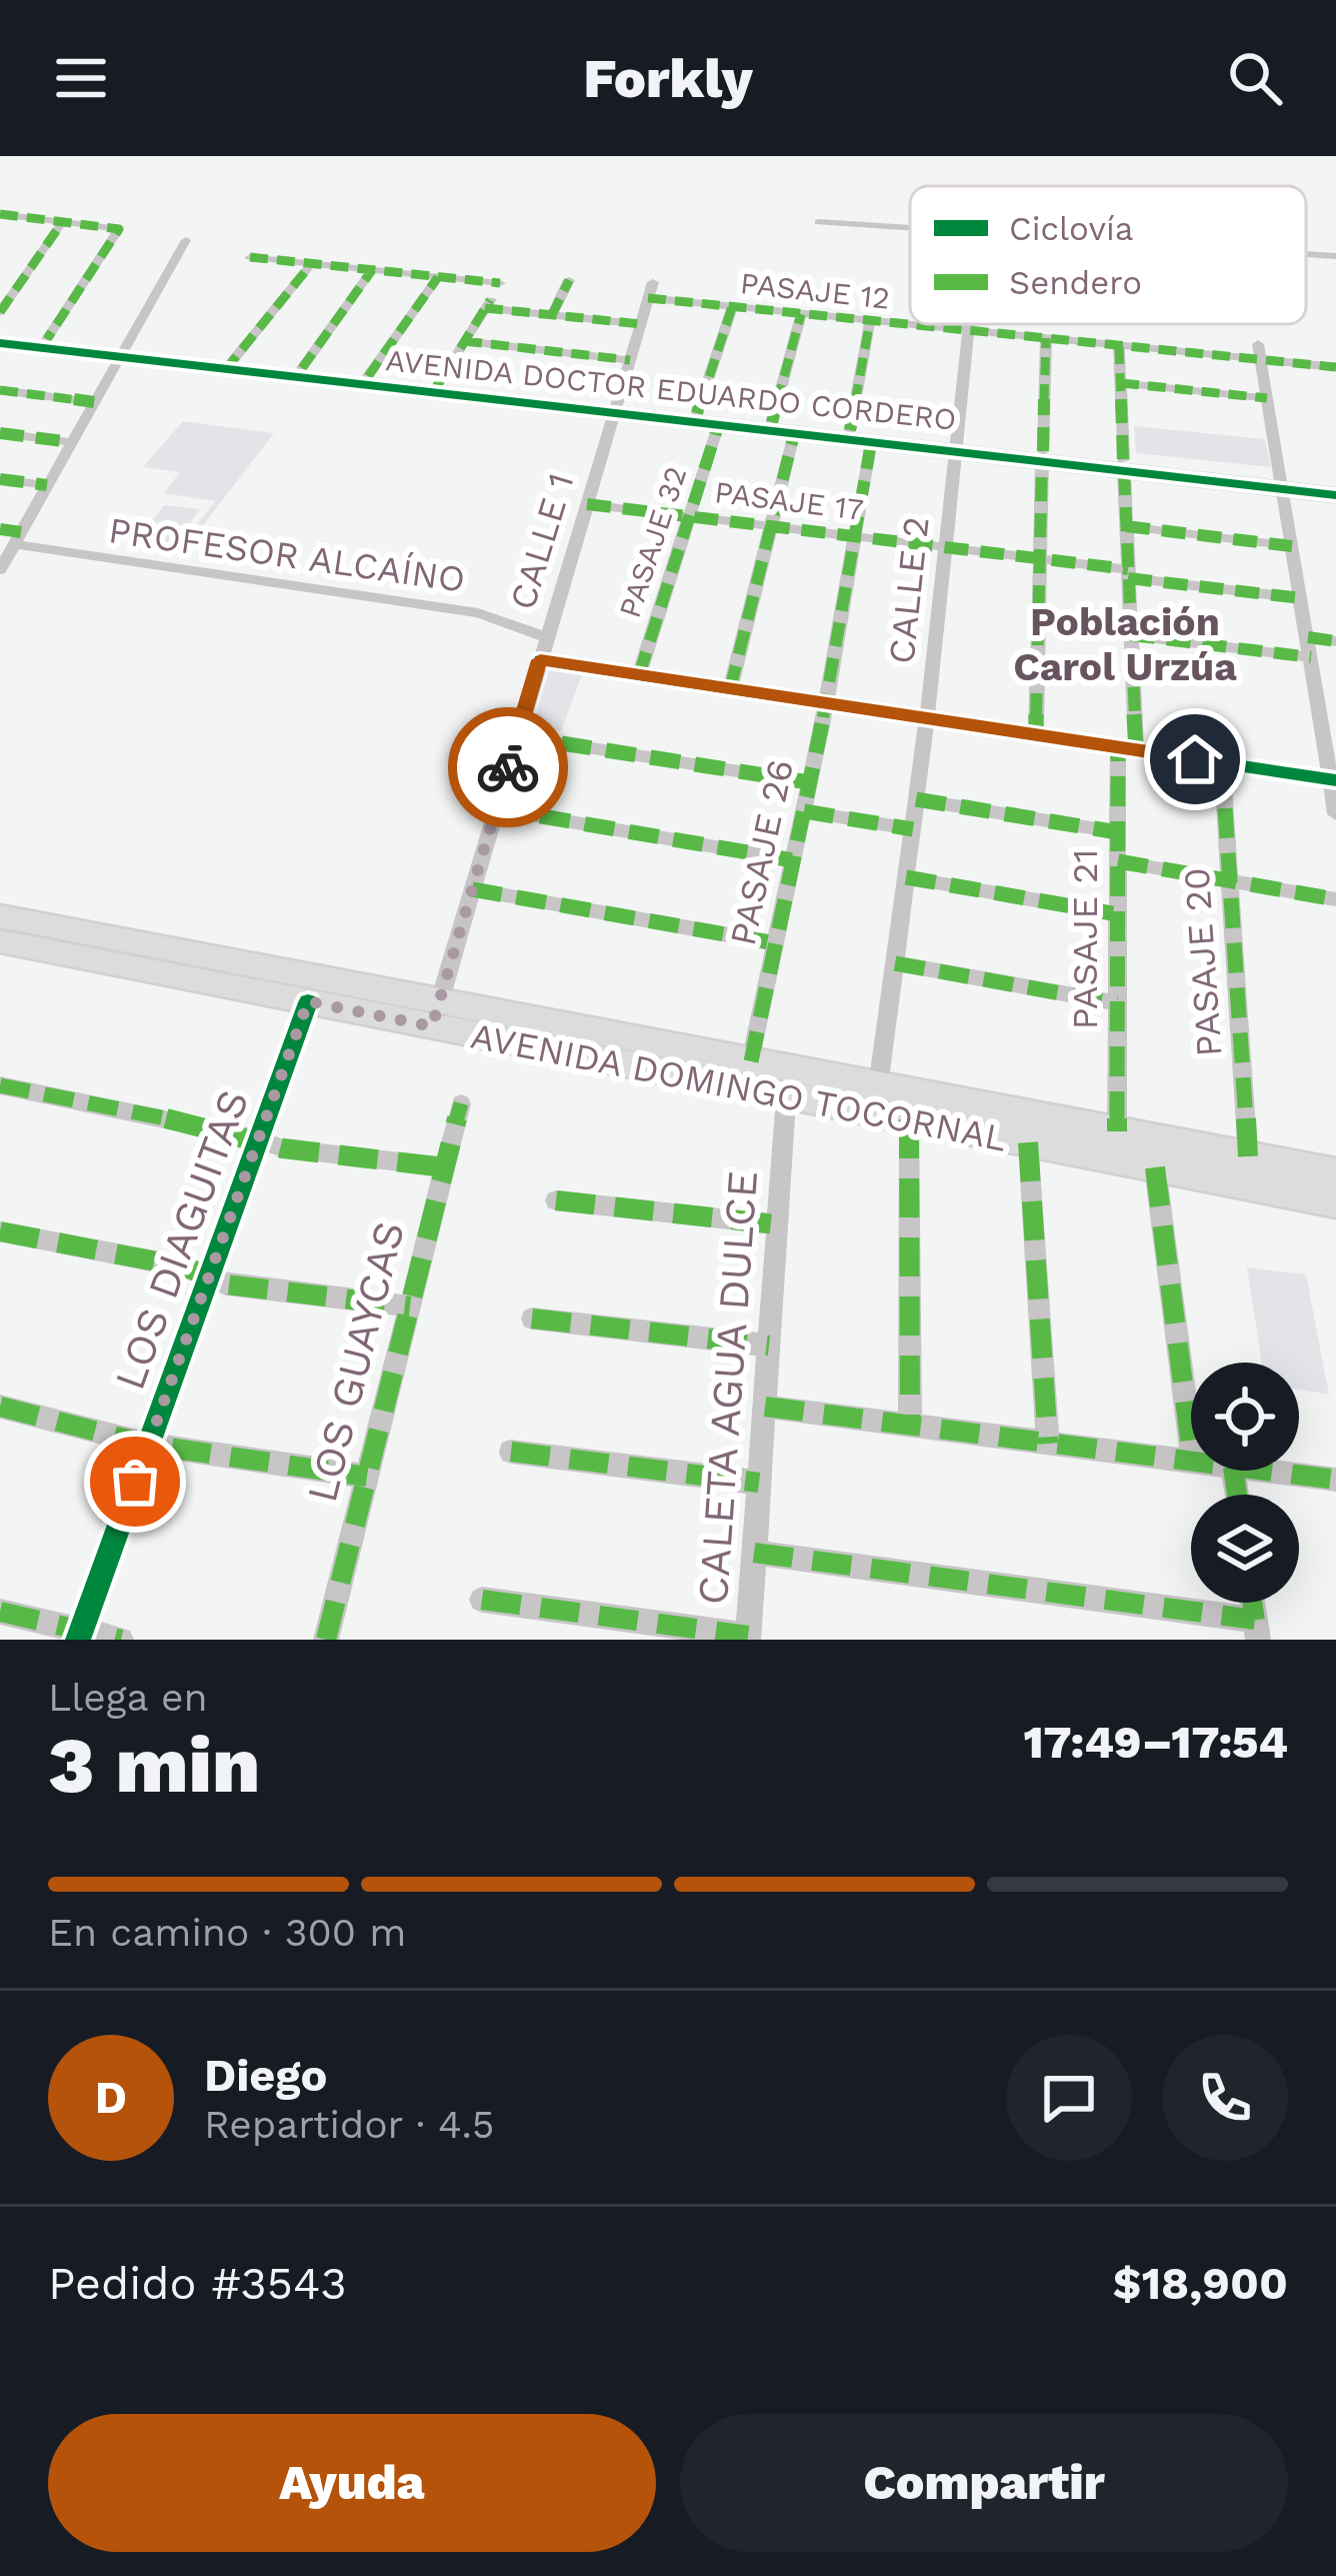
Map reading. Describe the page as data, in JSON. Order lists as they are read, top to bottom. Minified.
{"streets":{"street":["PASAJE 12","AVENIDA DOCTOR EDUARDO CORDERO","PASAJE 17","CALLE 1","PASAJE 32","PROFESOR ALCAÍNO","CALLE 2","PASAJE 26","PASAJE 21","PASAJE 20","AVENIDA DOMINGO TOCORNAL","LOS DIAGUITAS","LOS GUAYCAS","CALETA AGUA DULCE"]},"crossings":[["PASAJE 12","CALLE 1"],["PASAJE 12","CALLE 2"],["PASAJE 12","PASAJE 21"],["AVENIDA DOCTOR EDUARDO CORDERO","CALLE 1"],["AVENIDA DOCTOR EDUARDO CORDERO","PASAJE 32"],["AVENIDA DOCTOR EDUARDO CORDERO","CALLE 2"],["AVENIDA DOCTOR EDUARDO CORDERO","PASAJE 26"],["AVENIDA DOCTOR EDUARDO CORDERO","PASAJE 21"],["PASAJE 17","CALLE 1"],["PASAJE 17","PASAJE 32"],["PASAJE 17","CALLE 2"],["PASAJE 17","PASAJE 26"],["PASAJE 17","PASAJE 21"],["CALLE 1","PROFESOR ALCAÍNO"],["CALLE 1","AVENIDA DOMINGO TOCORNAL"],["CALLE 2","AVENIDA DOMINGO TOCORNAL"],["PASAJE 26","AVENIDA DOMINGO TOCORNAL"],["PASAJE 21","AVENIDA DOMINGO TOCORNAL"],["PASAJE 20","AVENIDA DOMINGO TOCORNAL"],["AVENIDA DOMINGO TOCORNAL","LOS DIAGUITAS"],["AVENIDA DOMINGO TOCORNAL","CALETA AGUA DULCE"]],"districts":["Población Carol Urzúa"],"legend":["Ciclovía","Sendero"],"page":{"header":"Forkly","heading":["3 min","Llega en","17:49–17:54"],"panel":["Diego","Repartidor · 4.5","Pedido #3543","$18,900"],"bar":"En camino · 300 m","round":"D","buttons":["Ayuda","Compartir"]}}
